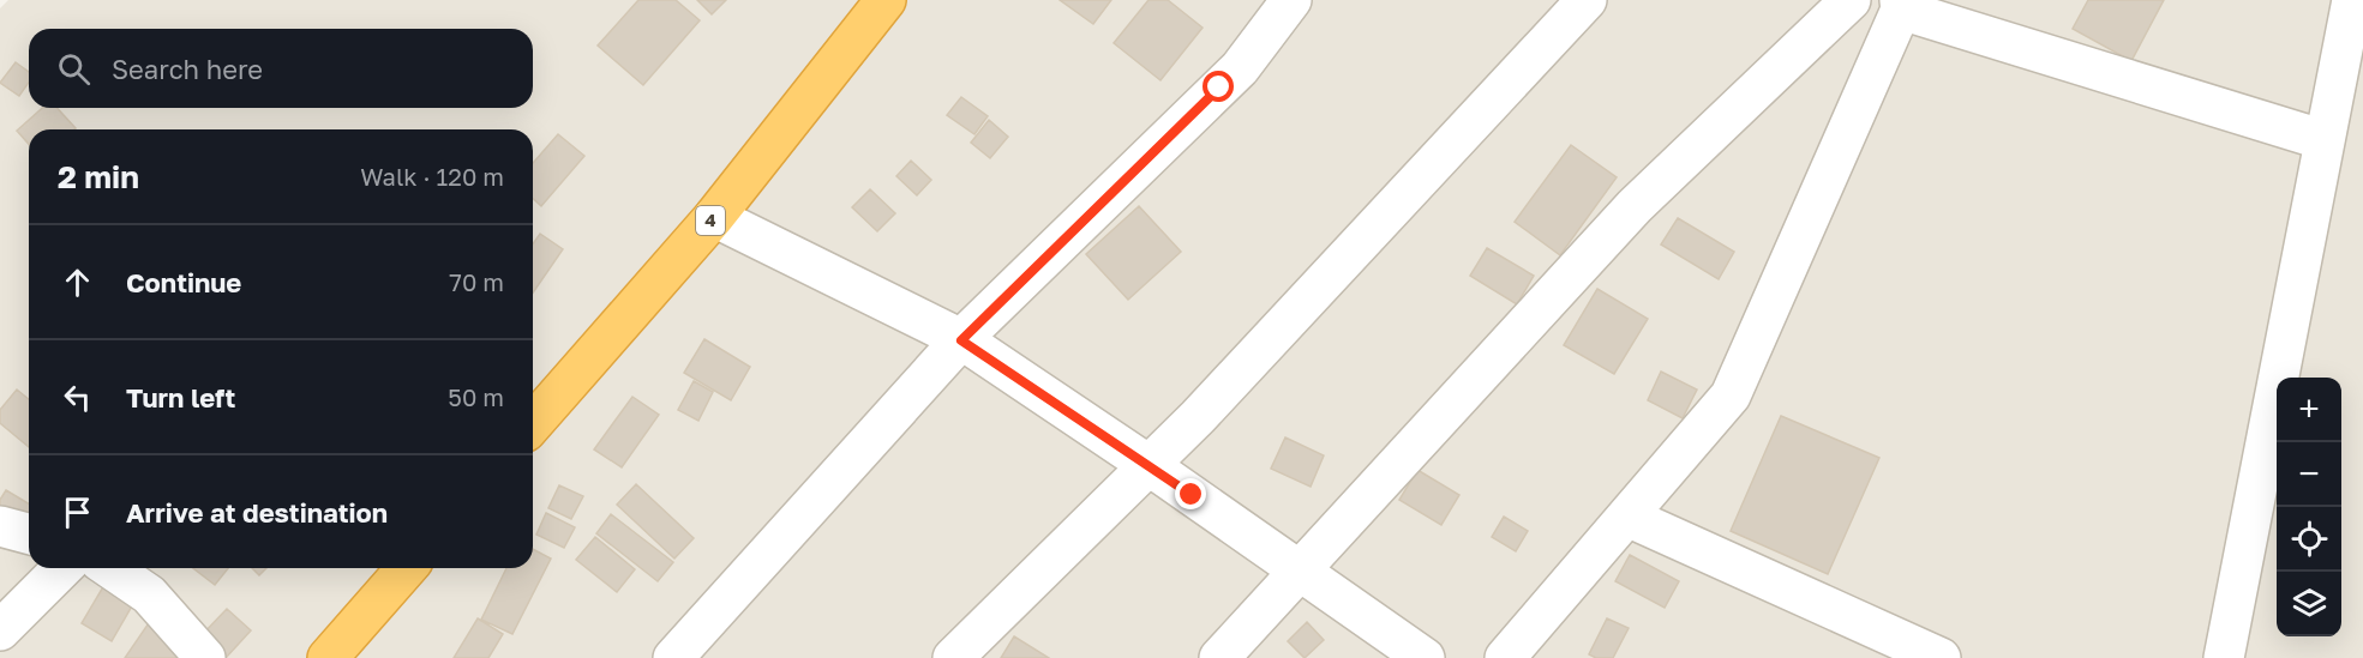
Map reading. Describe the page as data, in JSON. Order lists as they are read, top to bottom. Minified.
{"streets":{"highway":["4"]},"page":{"search":"Search here","heading":["2 min","Walk · 120 m"],"list":[["Continue","70 m"],["Turn left","50 m"],"Arrive at destination"],"map_buttons":["+","−"]}}
